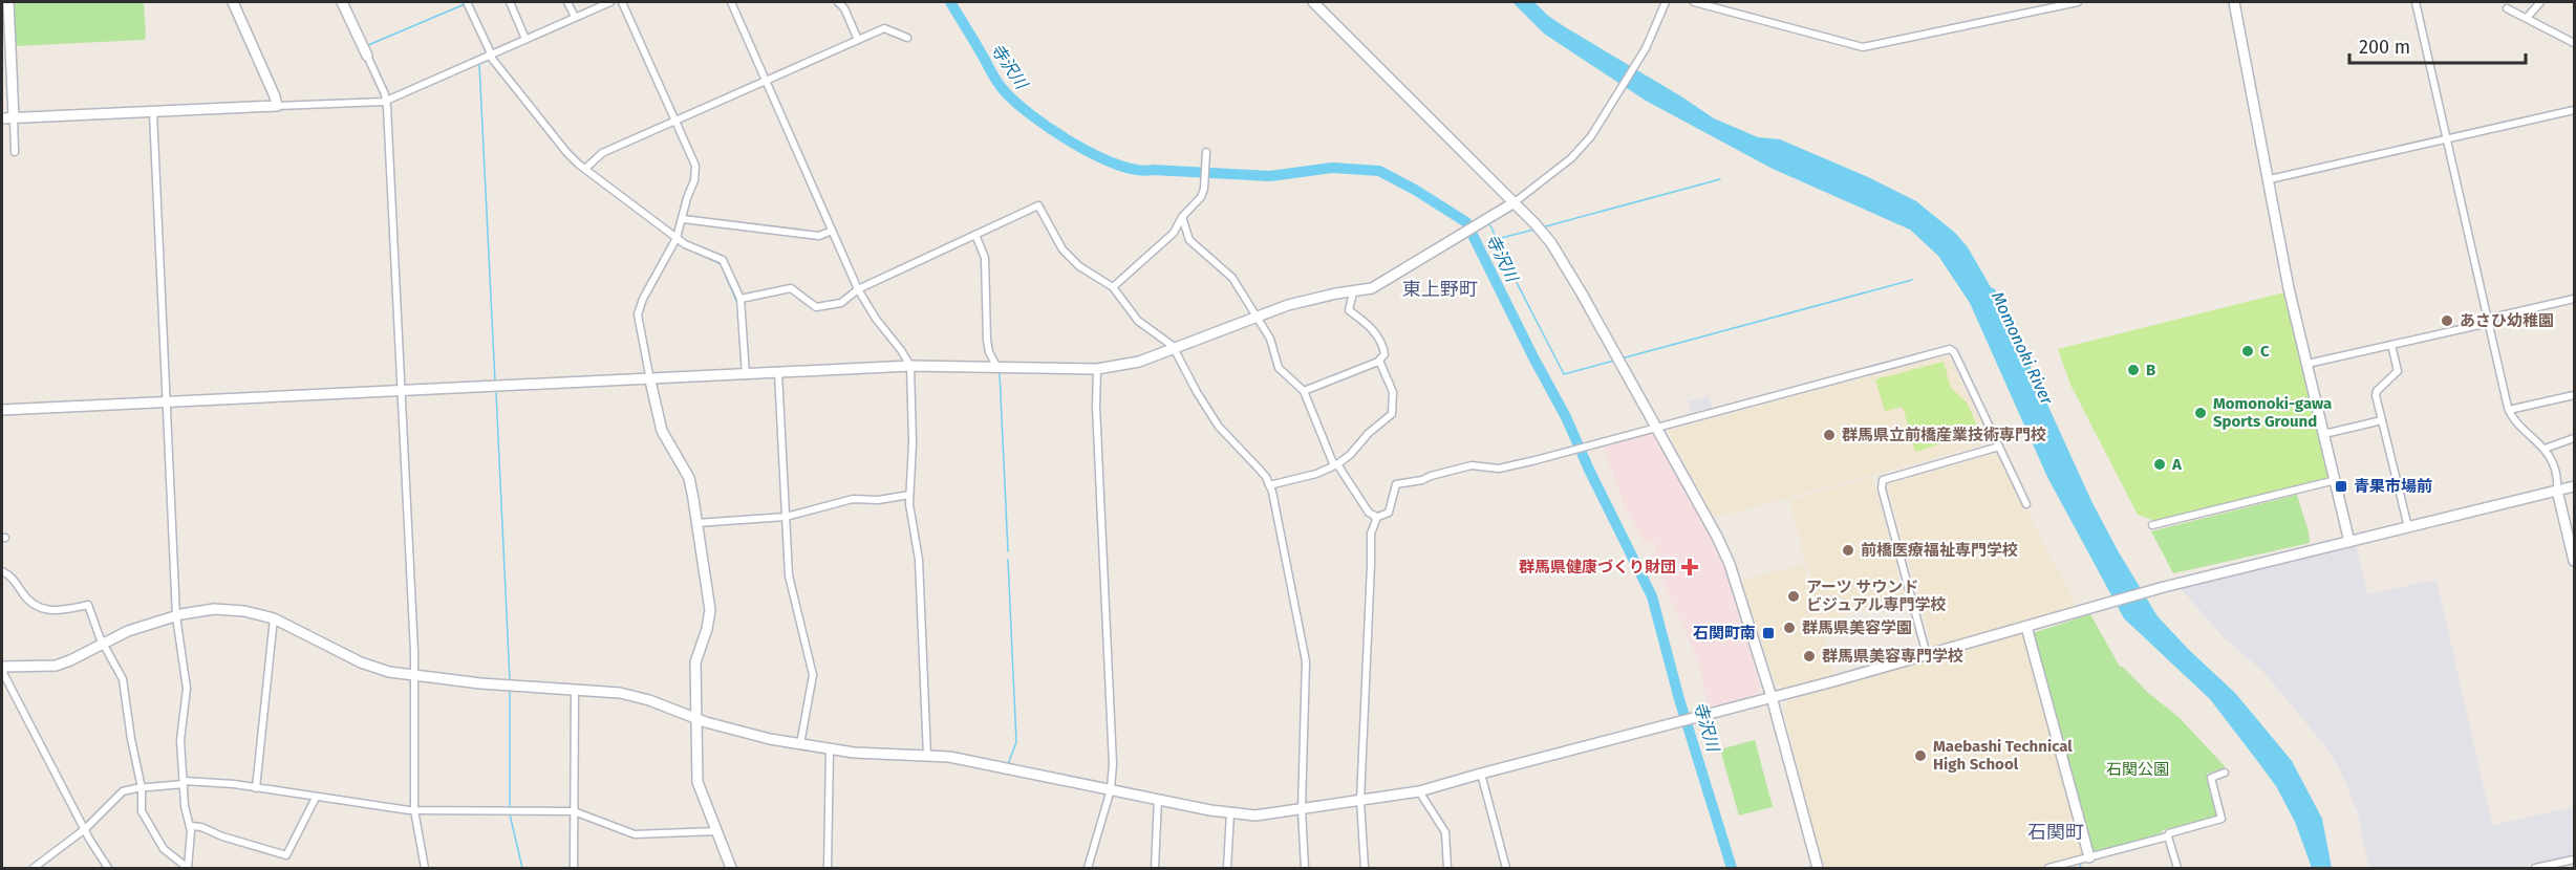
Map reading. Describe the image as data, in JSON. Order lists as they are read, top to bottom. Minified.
{"districts":["東上野町","石関町"],"water":["寺沢川","Momonoki River"],"parks":["石関公園"],"places":{"other":["あさひ幼稚園","C","B","Momonoki-gawa Sports Ground","群馬県立前橋産業技術専門校","A","前橋医療福祉専門学校","アーツ サウンド ビジュアル専門学校","群馬県美容学園","群馬県美容専門学校","Maebashi Technical High School"],"transit":["青果市場前","石関町南"],"health":["群馬県健康づくり財団"]},"scale_bar":"200 m"}
